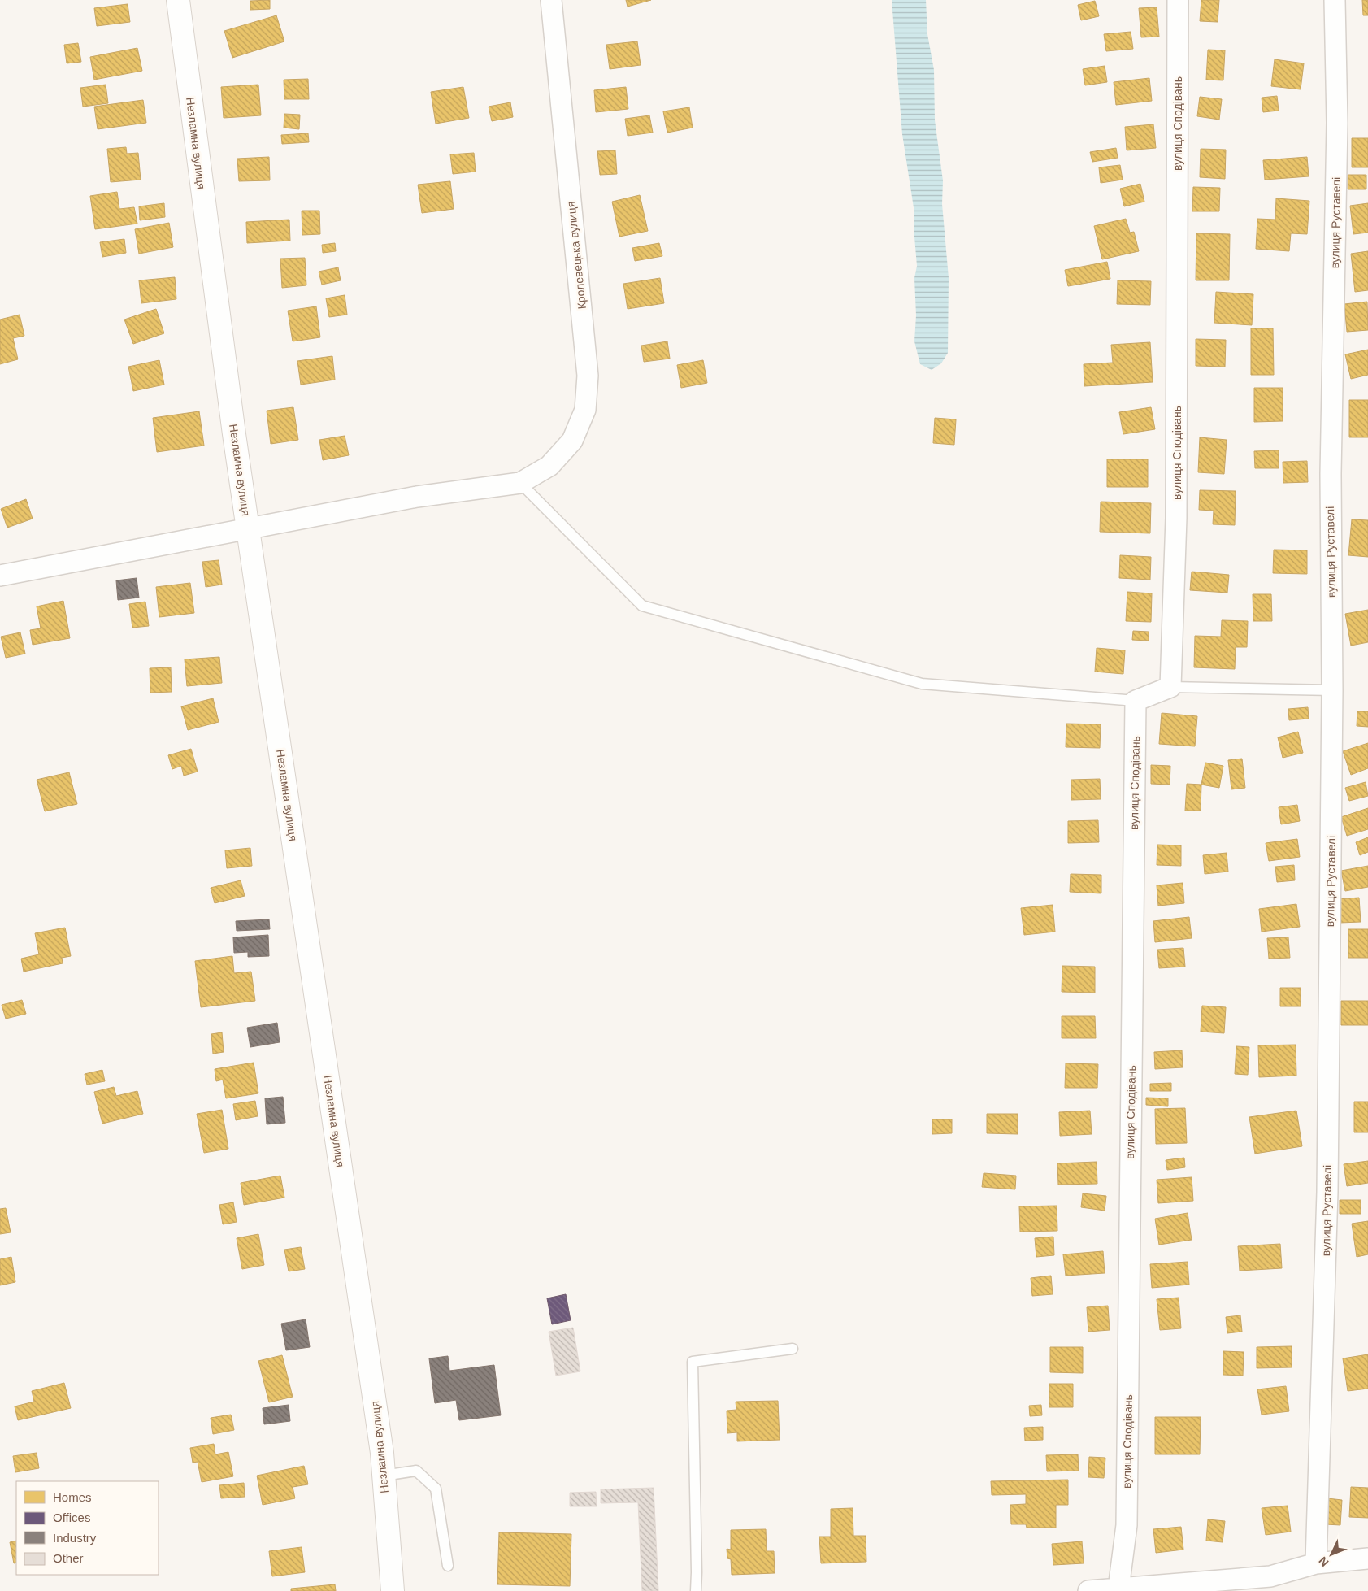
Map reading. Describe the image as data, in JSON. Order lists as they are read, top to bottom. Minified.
{"streets":{"street":["вулиця Сподівань","Незламна вулиця","вулиця Руставелі","Кролевецька вулиця"]},"legend":["Homes","Offices","Industry","Other"],"north":"bottom left"}
